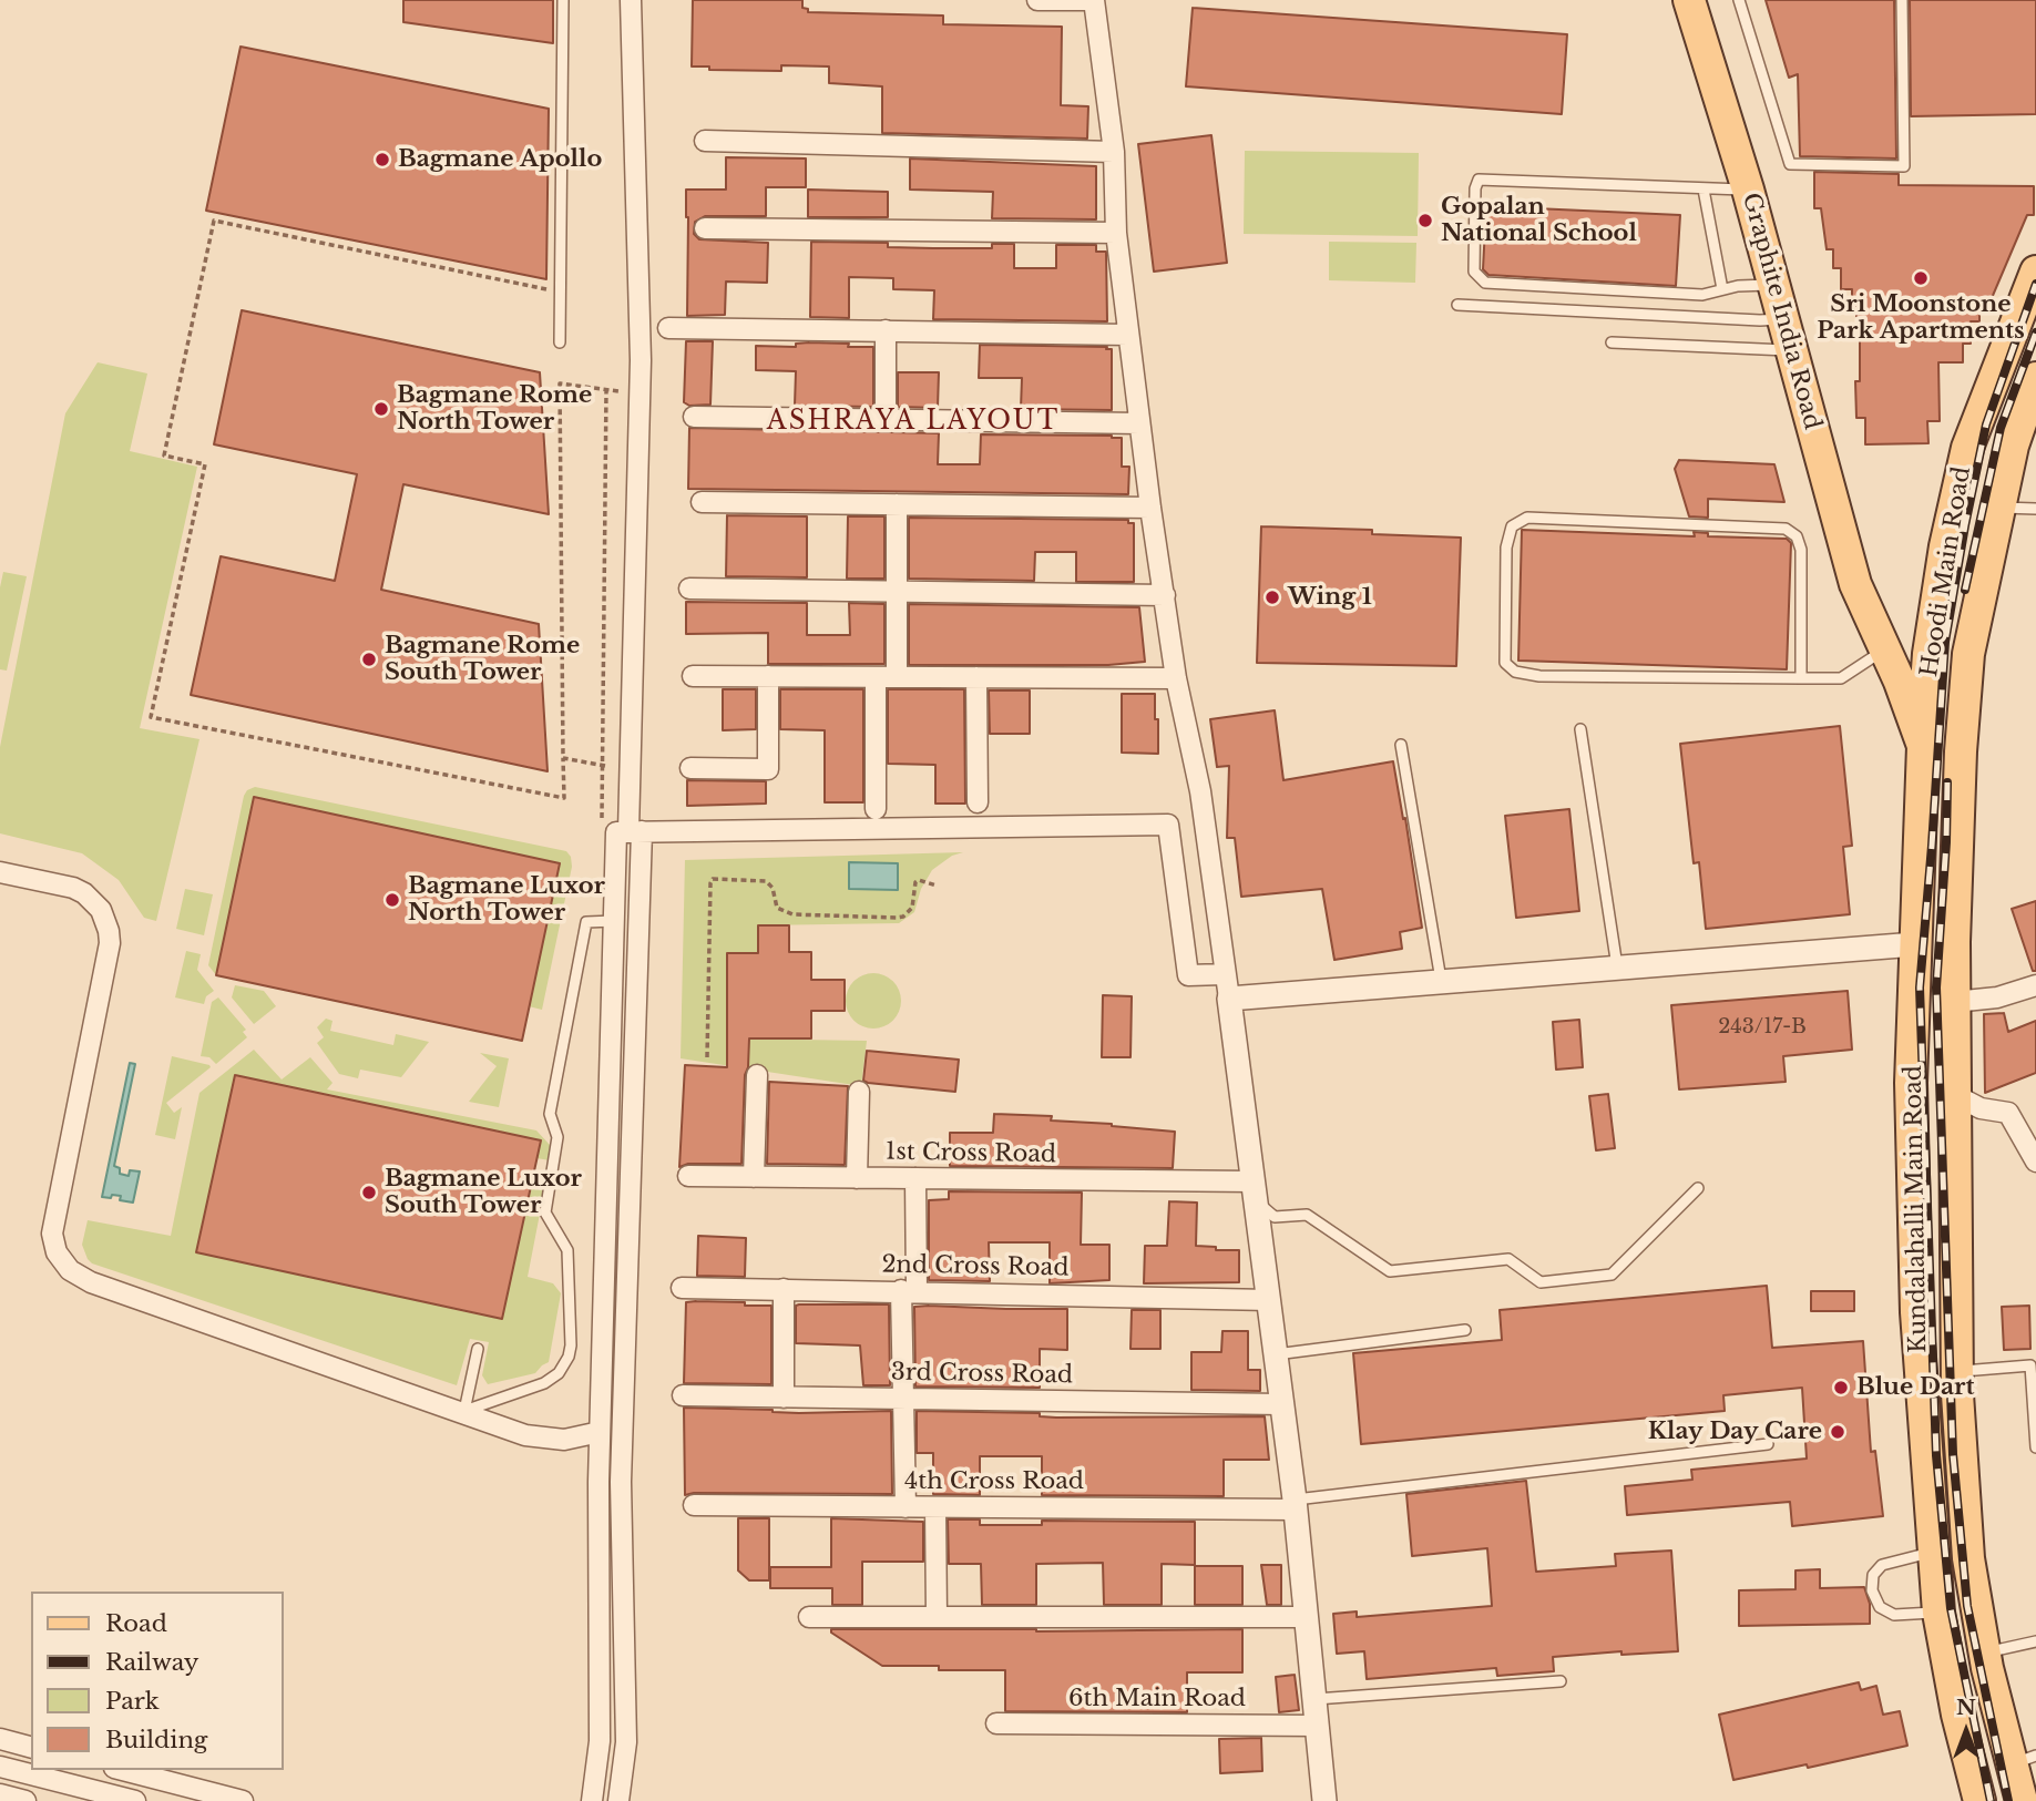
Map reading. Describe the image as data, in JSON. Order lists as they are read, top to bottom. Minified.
{"streets":{"main road":["Graphite India Road","Hoodi Main Road","Kundalahalli Main Road"],"street":["1st Cross Road","2nd Cross Road","3rd Cross Road","4th Cross Road","6th Main Road"]},"crossings":[["Graphite India Road","Kundalahalli Main Road"],["Hoodi Main Road","Kundalahalli Main Road"]],"districts":["ASHRAYA LAYOUT"],"places":["Bagmane Apollo","Gopalan National School","Sri Moonstone Park Apartments","Bagmane Rome North Tower","Wing 1","Bagmane Rome South Tower","Bagmane Luxor North Tower","Bagmane Luxor South Tower","Blue Dart","Klay Day Care"],"house_numbers":["243/17-B"],"legend":["Road","Railway","Park","Building"],"north":"top"}
